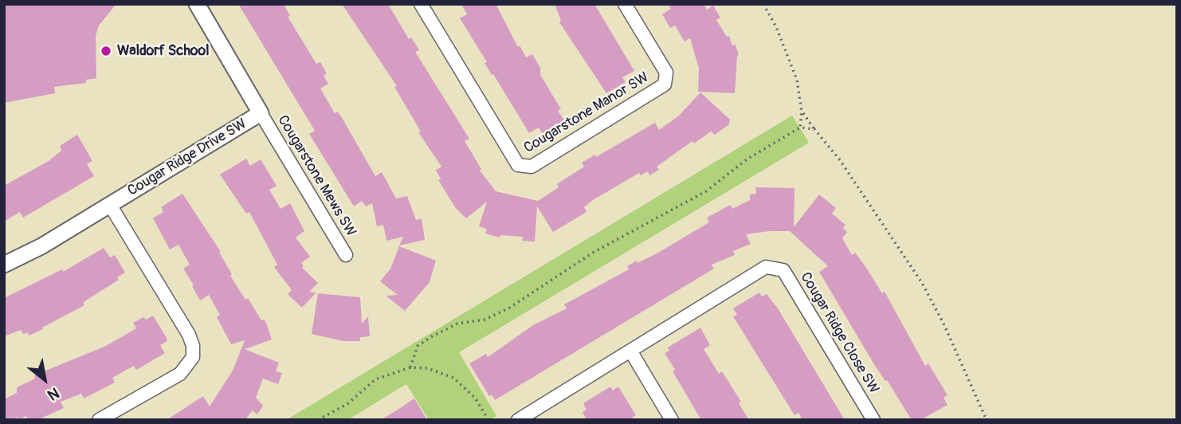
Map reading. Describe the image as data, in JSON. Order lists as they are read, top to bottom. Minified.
{"streets":{"street":["Cougarstone Manor SW","Cougar Ridge Drive SW","Cougarstone Mews SW","Cougar Ridge Close SW"]},"crossings":[["Cougar Ridge Drive SW","Cougarstone Mews SW"]],"places":["Waldorf School"],"north":"bottom right"}
